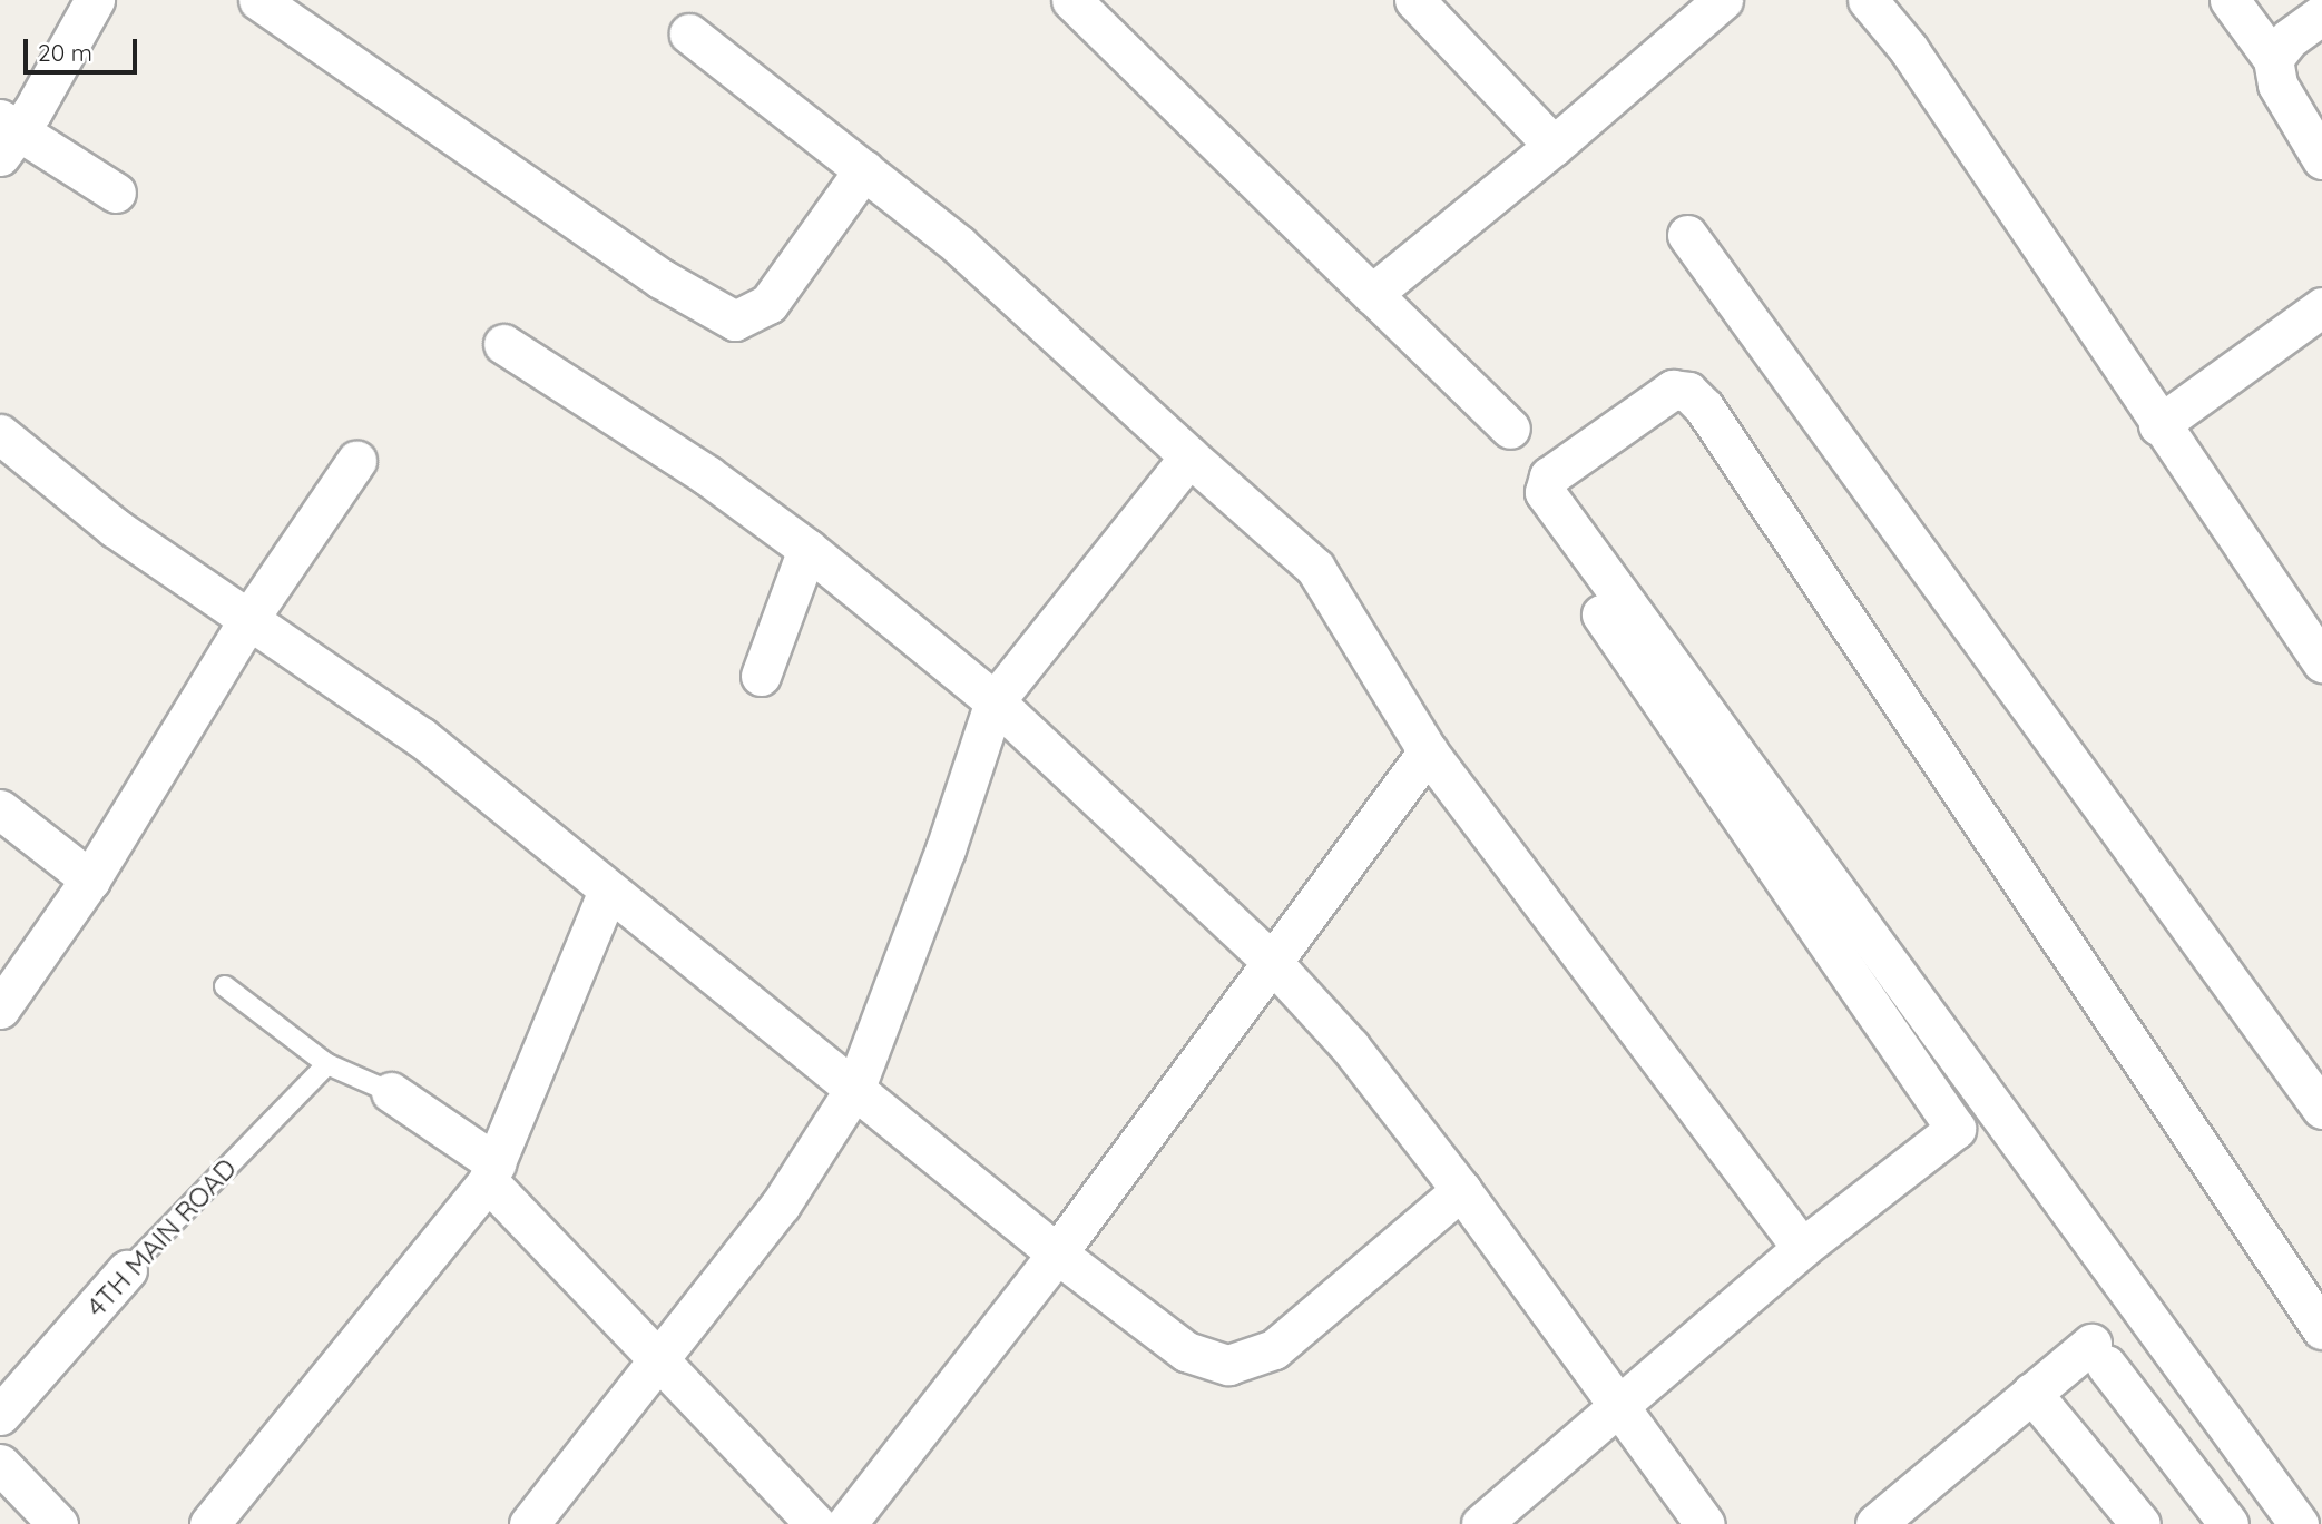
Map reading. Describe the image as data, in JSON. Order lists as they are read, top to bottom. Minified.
{"streets":{"street":["4TH MAIN ROAD"]},"scale_bar":"20 m"}
